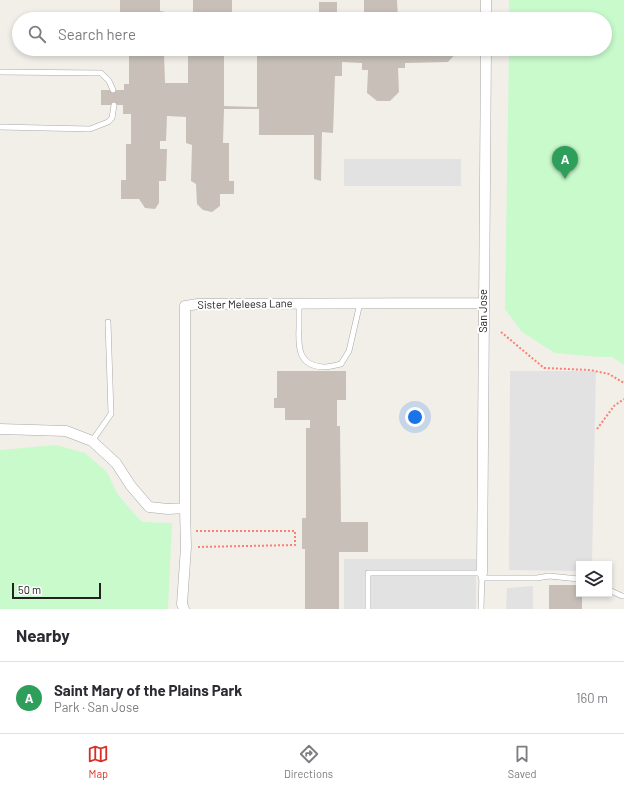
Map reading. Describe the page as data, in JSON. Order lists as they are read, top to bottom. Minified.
{"streets":{"street":["Sister Meleesa Lane","San Jose"]},"crossings":[["Sister Meleesa Lane","San Jose"]],"scale_bar":"50 m","page":{"search":"Search here","pins":"A","scale":"50 m","heading":"Nearby","list":[{"mark":"A","name":"Saint Mary of the Plains Park","note":"Park · San Jose","value":"160 m"}],"nav":["Map","Directions","Saved"]}}
